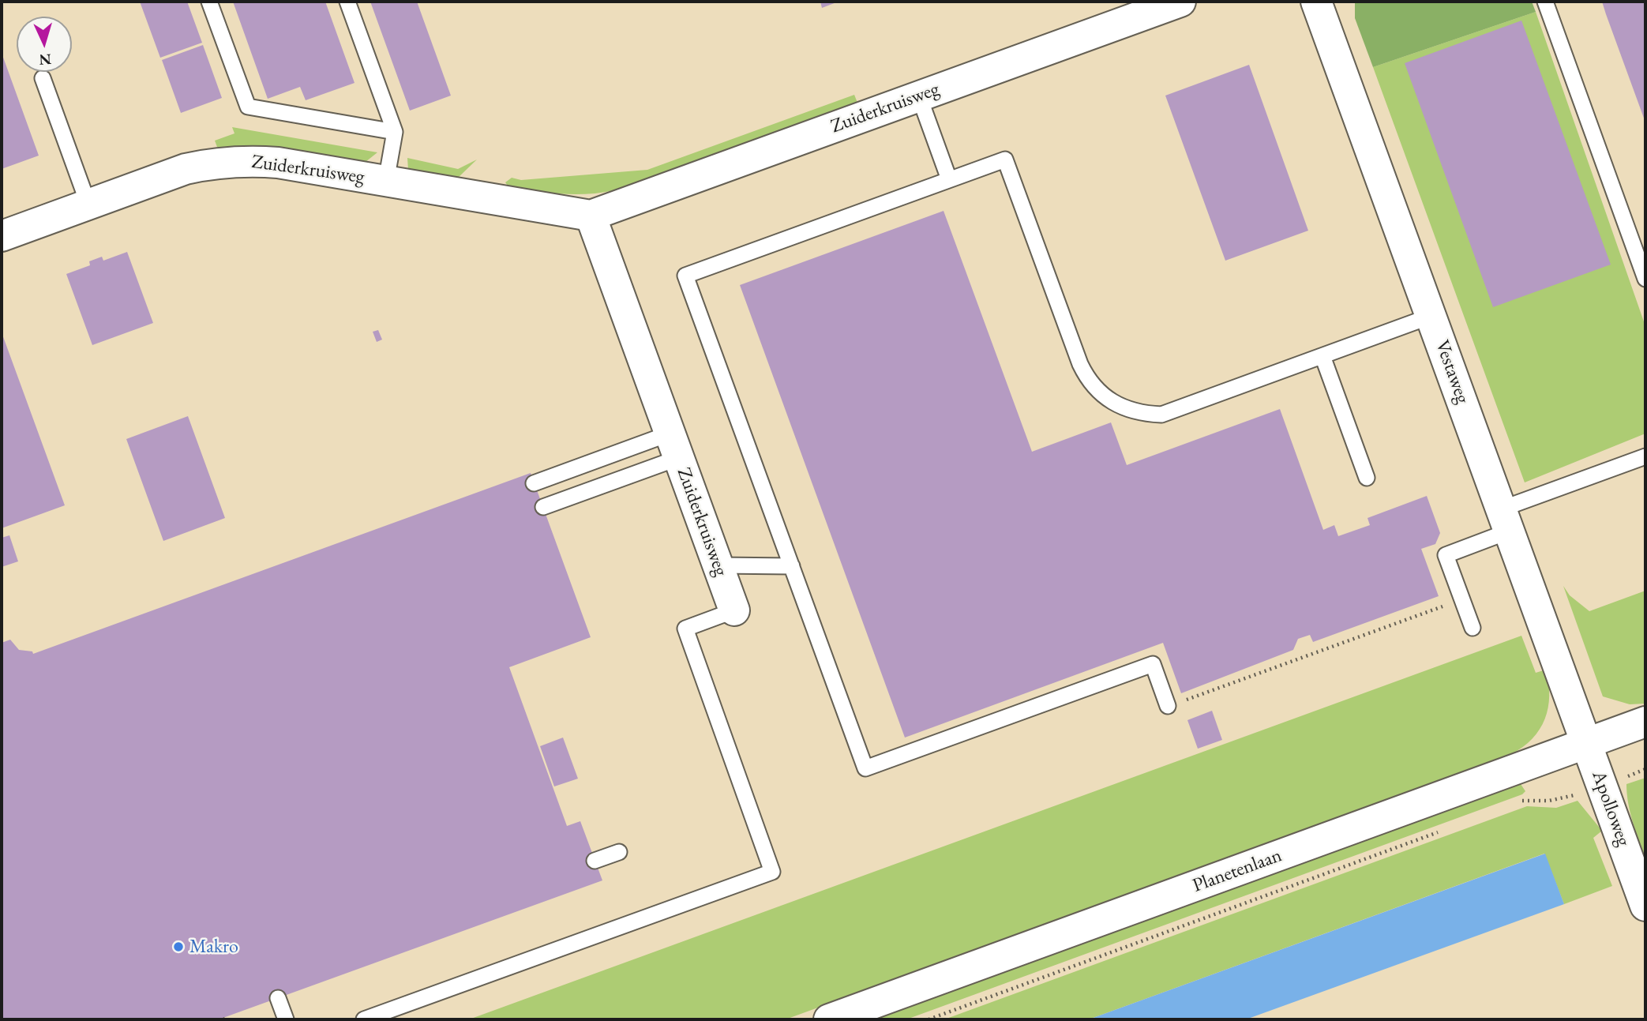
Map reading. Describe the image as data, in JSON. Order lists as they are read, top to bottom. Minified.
{"streets":{"street":["Zuiderkruisweg","Vestaweg","Apolloweg","Planetenlaan"]},"crossings":[["Vestaweg","Apolloweg"],["Vestaweg","Planetenlaan"],["Apolloweg","Planetenlaan"]],"places":["Makro"],"north":"bottom"}
